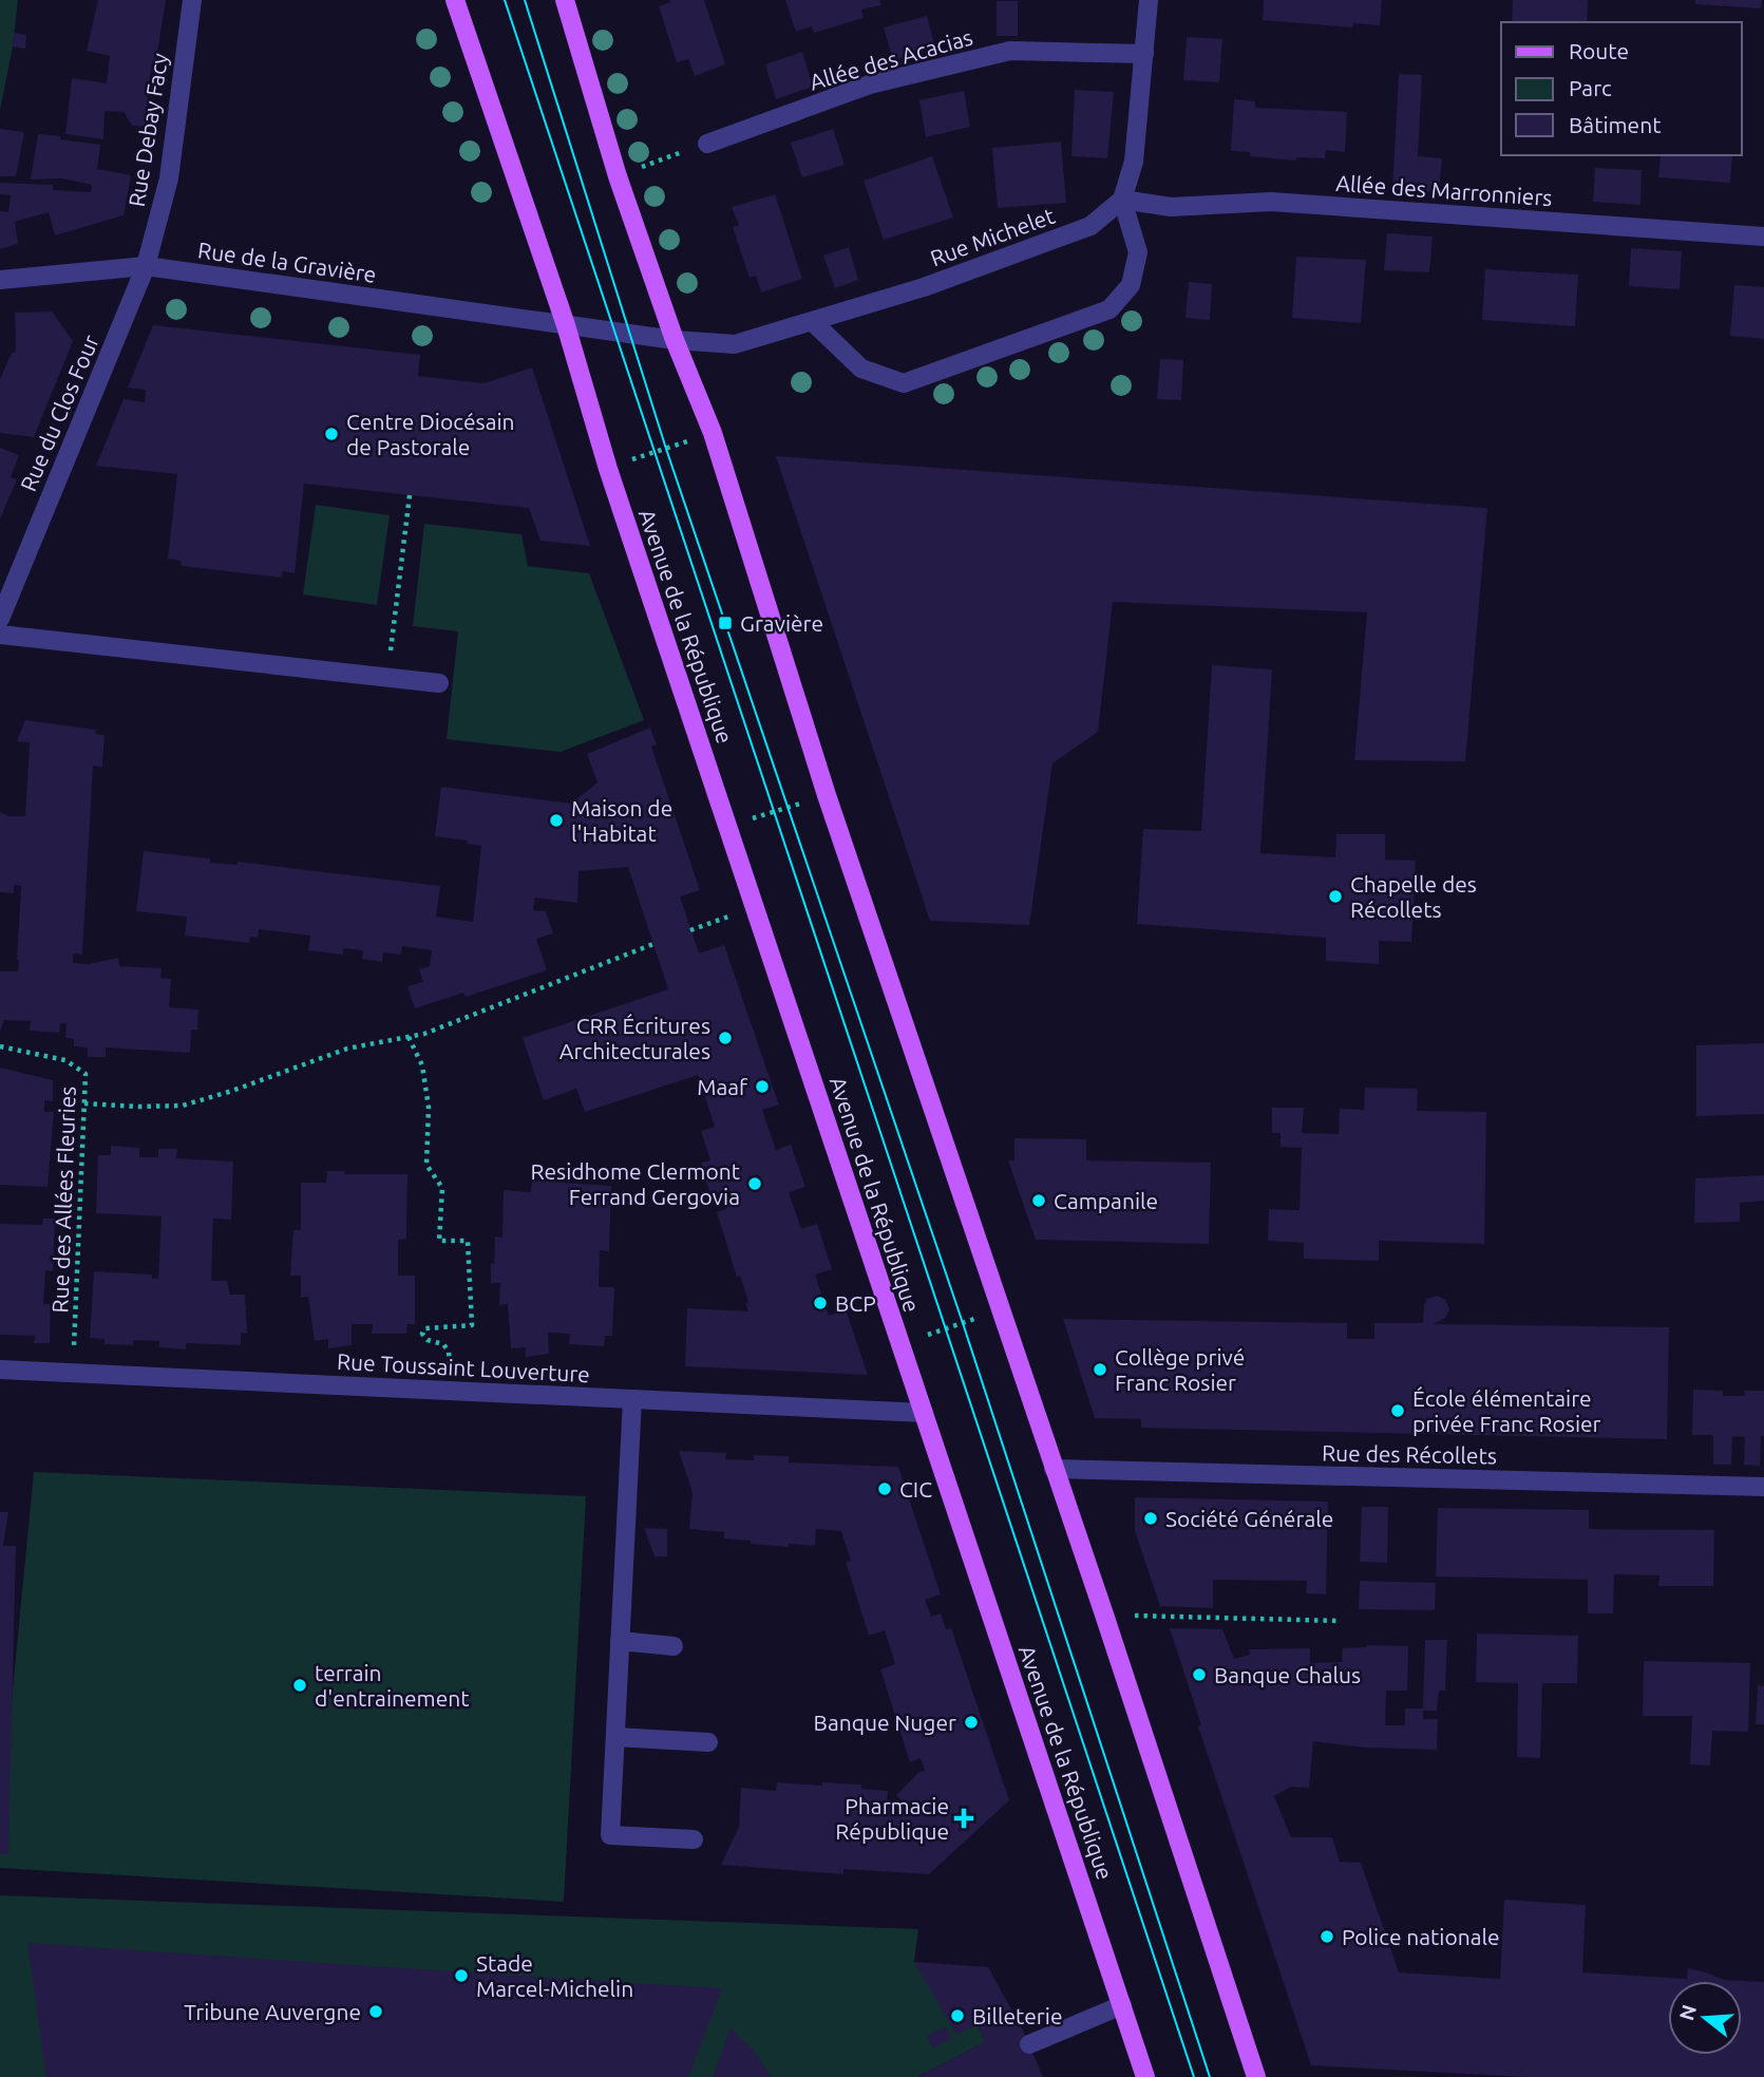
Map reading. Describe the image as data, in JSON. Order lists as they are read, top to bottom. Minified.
{"streets":{"main road":["Avenue de la République"],"street":["Allée des Acacias","Rue Debay Facy","Allée des Marronniers","Rue Michelet","Rue de la Gravière","Rue du Clos Four","Rue Toussaint Louverture","Rue des Récollets"],"path":["Rue des Allées Fleuries"]},"crossings":[["Rue Debay Facy","Rue de la Gravière"],["Rue Debay Facy","Rue du Clos Four"],["Allée des Marronniers","Rue Michelet"],["Rue de la Gravière","Rue du Clos Four"],["Rue de la Gravière","Avenue de la République"],["Avenue de la République","Rue Toussaint Louverture"],["Rue des Allées Fleuries","Rue Toussaint Louverture"]],"places":{"other":["Centre Diocésain de Pastorale","Maison de l'Habitat","Chapelle des Récollets","CRR Écritures Architecturales","Maaf","Residhome Clermont Ferrand Gergovia","Campanile","BCP","Collège privé Franc Rosier","École élémentaire privée Franc Rosier","CIC","Société Générale","Banque Chalus","terrain d'entrainement","Banque Nuger","Police nationale","Stade Marcel-Michelin","Tribune Auvergne","Billeterie"],"transit":["Gravière"],"health":["Pharmacie République"]},"legend":["Route","Parc","Bâtiment"],"north":"left"}
